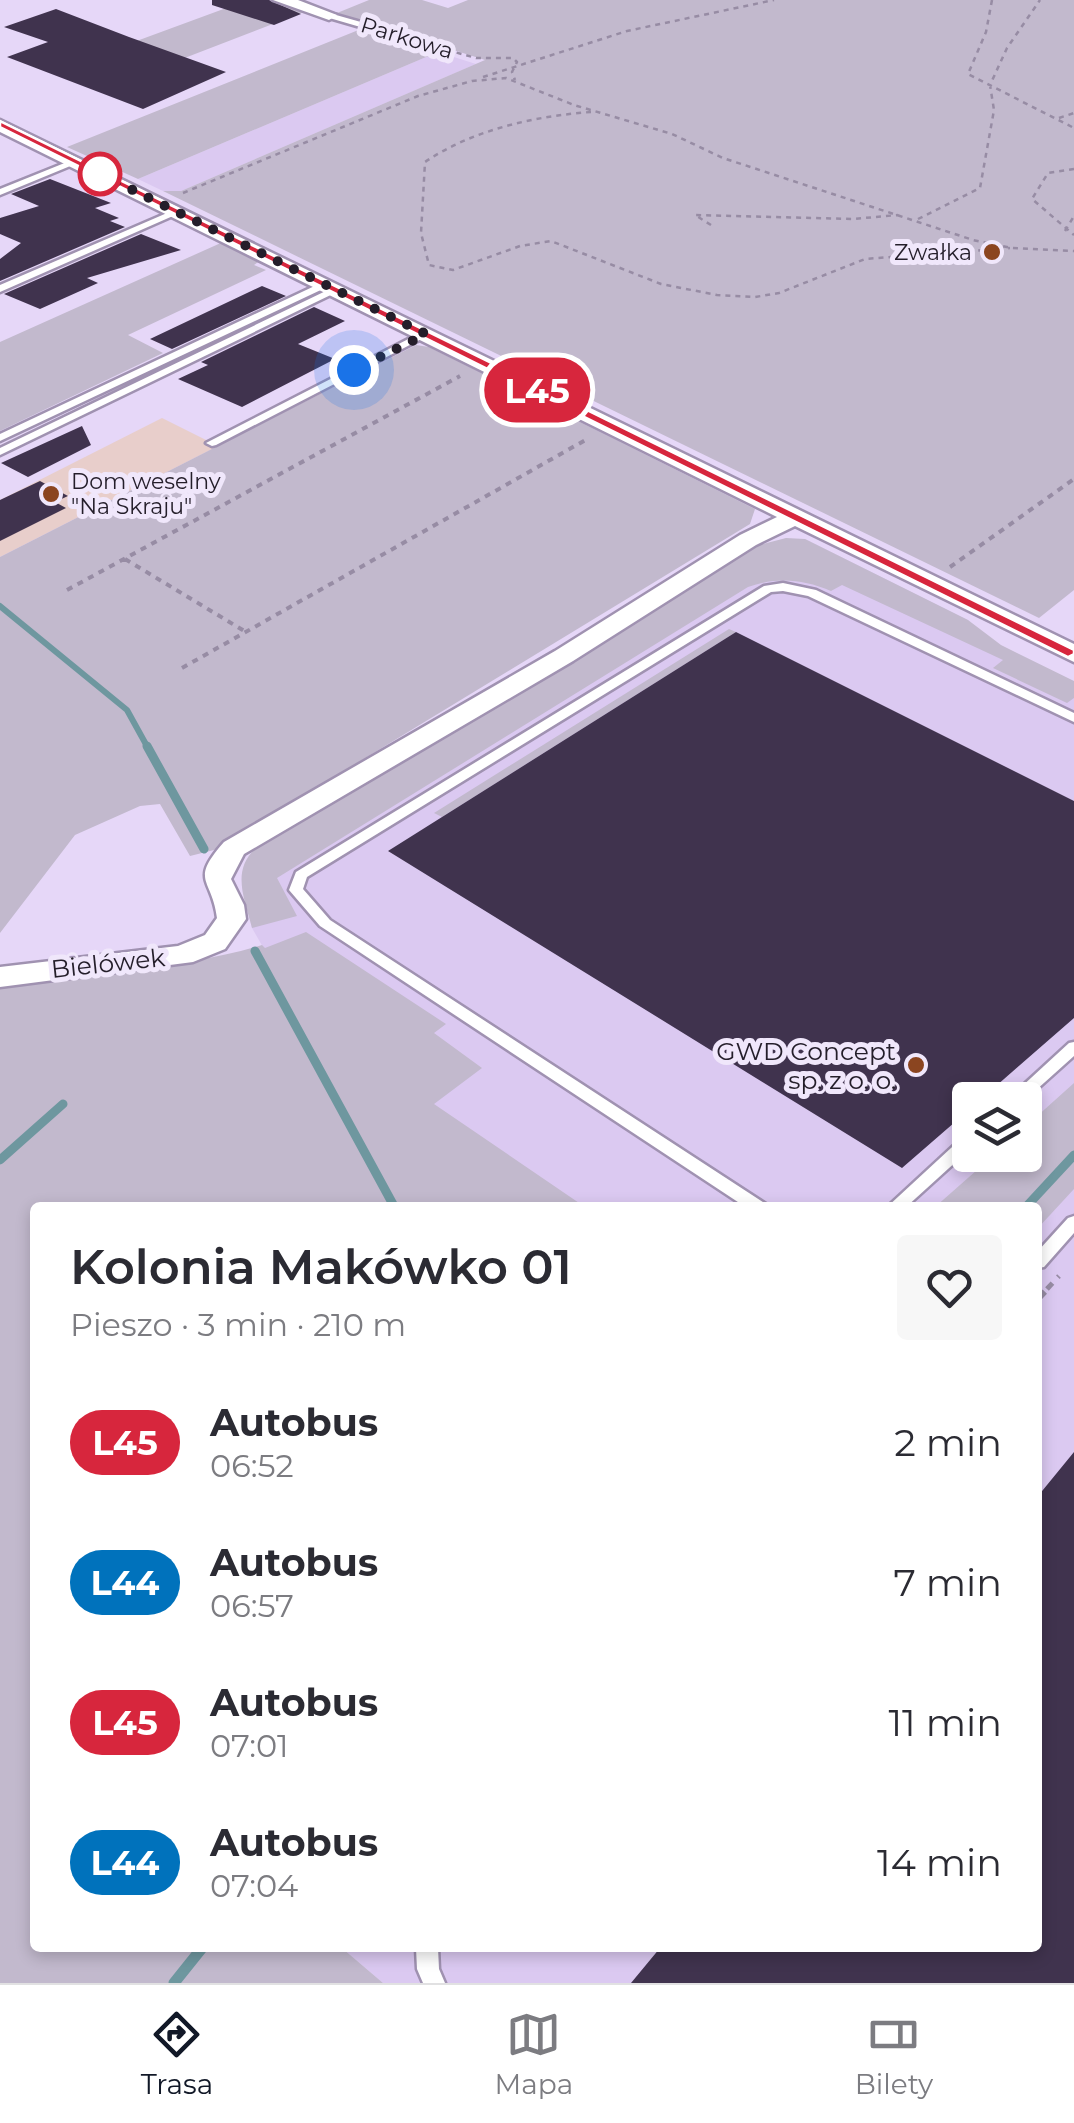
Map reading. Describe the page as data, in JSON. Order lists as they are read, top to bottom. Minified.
{"streets":{"street":["Parkowa","Bielówek"]},"places":["Zwałka","Dom weselny \"Na Skraju\"","GWD Concept sp. z o. o."],"lines":["bus line L45"],"page":{"on_map":"L45","heading":["Kolonia Makówko 01","Pieszo · 3 min · 210 m"],"list":[{"mark":"L45","name":"Autobus","note":"06:52","value":"2 min"},{"mark":"L44","name":"Autobus","note":"06:57","value":"7 min"},{"mark":"L45","name":"Autobus","note":"07:01","value":"11 min"},{"mark":"L44","name":"Autobus","note":"07:04","value":"14 min"}],"tabs":["Trasa","Mapa","Bilety"]}}
